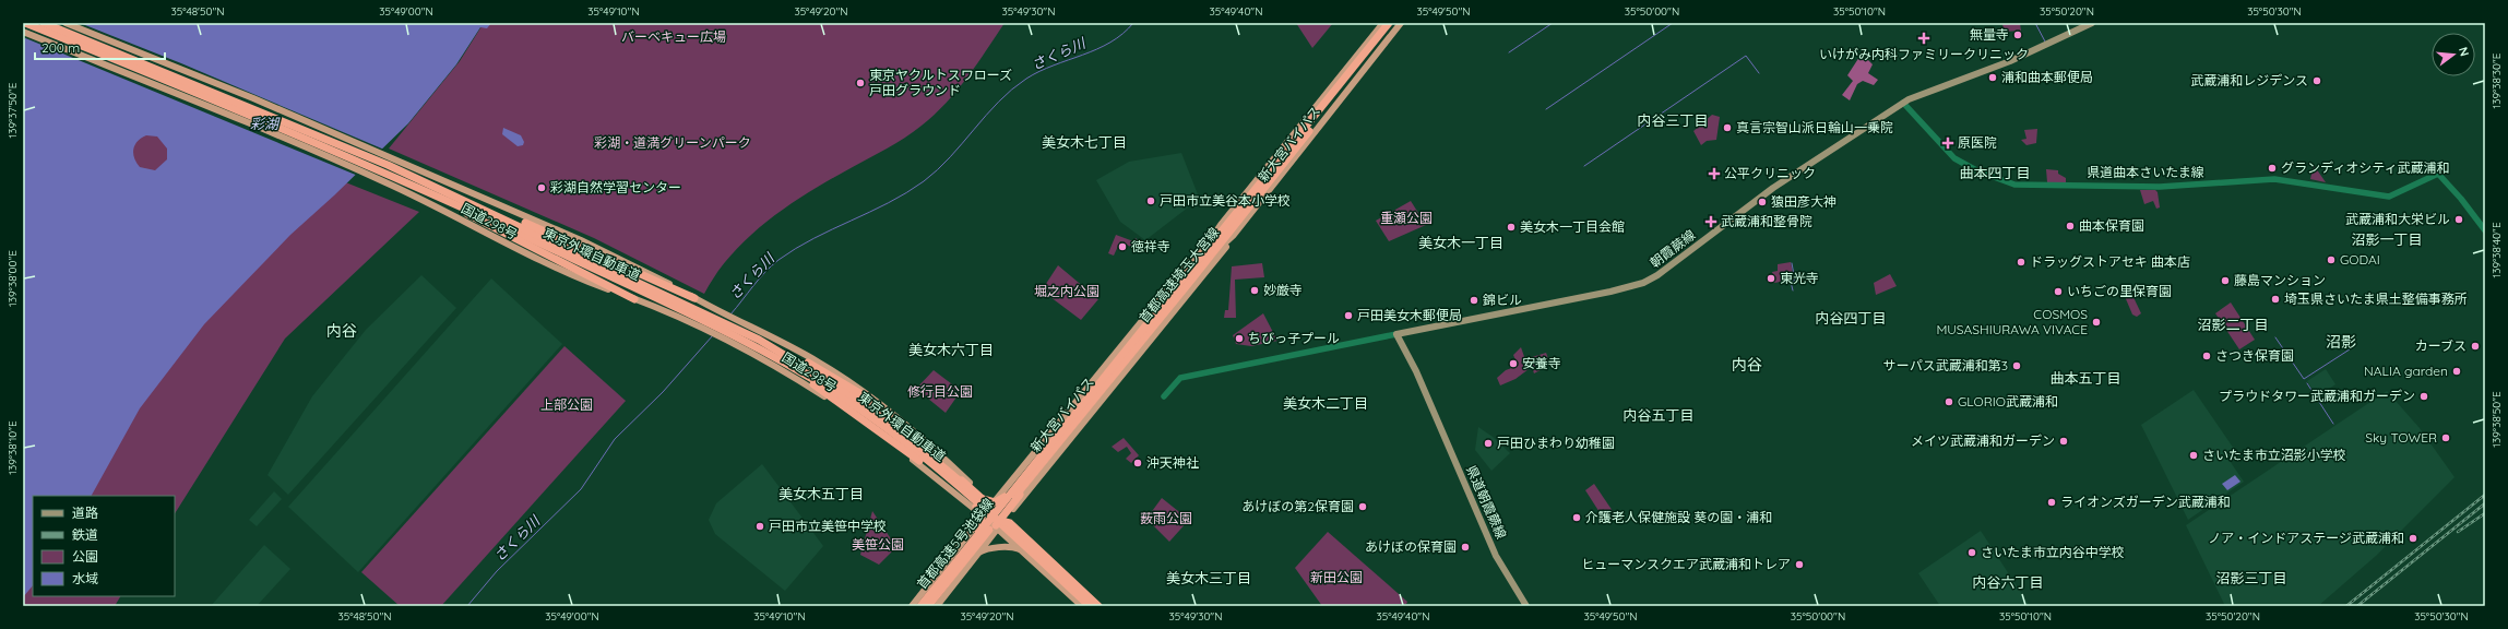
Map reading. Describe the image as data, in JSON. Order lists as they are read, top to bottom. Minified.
{"streets":{"highway":["新大宮バイパス","国道298号","東京外環自動車道","首都高速埼玉大宮線","首都高速5号池袋線"],"main road":["県道曲本さいたま線","朝霞蕨線","県道朝霞蕨線"]},"crossings":[["新大宮バイパス","首都高速埼玉大宮線"],["新大宮バイパス","首都高速5号池袋線"],["県道曲本さいたま線","朝霞蕨線"],["国道298号","東京外環自動車道"],["朝霞蕨線","県道朝霞蕨線"],["首都高速埼玉大宮線","首都高速5号池袋線"]],"districts":["内谷三丁目","美女木七丁目","曲本四丁目","沼影一丁目","美女木一丁目","内谷四丁目","沼影二丁目","内谷","沼影","美女木六丁目","内谷","曲本五丁目","美女木二丁目","内谷五丁目","美女木五丁目","美女木三丁目","沼影三丁目","内谷六丁目"],"water":["さくら川","彩湖"],"parks":["バーベキュー広場","彩湖・道満グリーンパーク","重瀬公園","堀之内公園","修行目公園","上部公園","薮雨公園","美笹公園","新田公園"],"places":{"other":["無量寺","浦和曲本郵便局","武蔵浦和レジデンス","東京ヤクルトスワローズ 戸田グラウンド","真言宗智山派日輪山一乗院","グランディオシティ武蔵浦和","彩湖自然学習センター","戸田市立美谷本小学校","猿田彦大神","武蔵浦和大栄ビル","曲本保育園","美女木一丁目会館","徳祥寺","GODAI","ドラッグストアセキ 曲本店","東光寺","藤島マンション","妙厳寺","いちごの里保育園","埼玉県さいたま県土整備事務所","錦ビル","戸田美女木郵便局","COSMOS MUSASHIURAWA VIVACE","ちびっ子プール","カーブス","さつき保育園","安養寺","サーパス武蔵浦和第3","NALIA garden","プラウドタワー武蔵浦和ガーデン","GLORIO武蔵浦和","Sky TOWER","メイツ武蔵浦和ガーデン","戸田ひまわり幼稚園","さいたま市立沼影小学校","沖天神社","ライオンズガーデン武蔵浦和","あけぼの第2保育園","介護老人保健施設 葵の園・浦和","戸田市立美笹中学校","ノア・インドアステージ武蔵浦和","あけぼの保育園","さいたま市立内谷中学校","ヒューマンスクエア武蔵浦和トレア"],"health":["いけがみ内科ファミリークリニック","原医院","公平クリニック","武蔵浦和整骨院"]},"legend":["道路","鉄道","公園","水域"],"scale_bar":"200 m","north":"right","coordinates":["35°48'50\"N","35°49'00\"N","35°49'10\"N","35°49'20\"N","35°49'30\"N","35°49'40\"N","35°49'50\"N","35°50'00\"N","35°50'10\"N","35°50'20\"N","35°50'30\"N","139°38'30\"E","139°37'50\"E","139°38'40\"E","139°38'00\"E","139°38'50\"E","139°38'10\"E"]}
